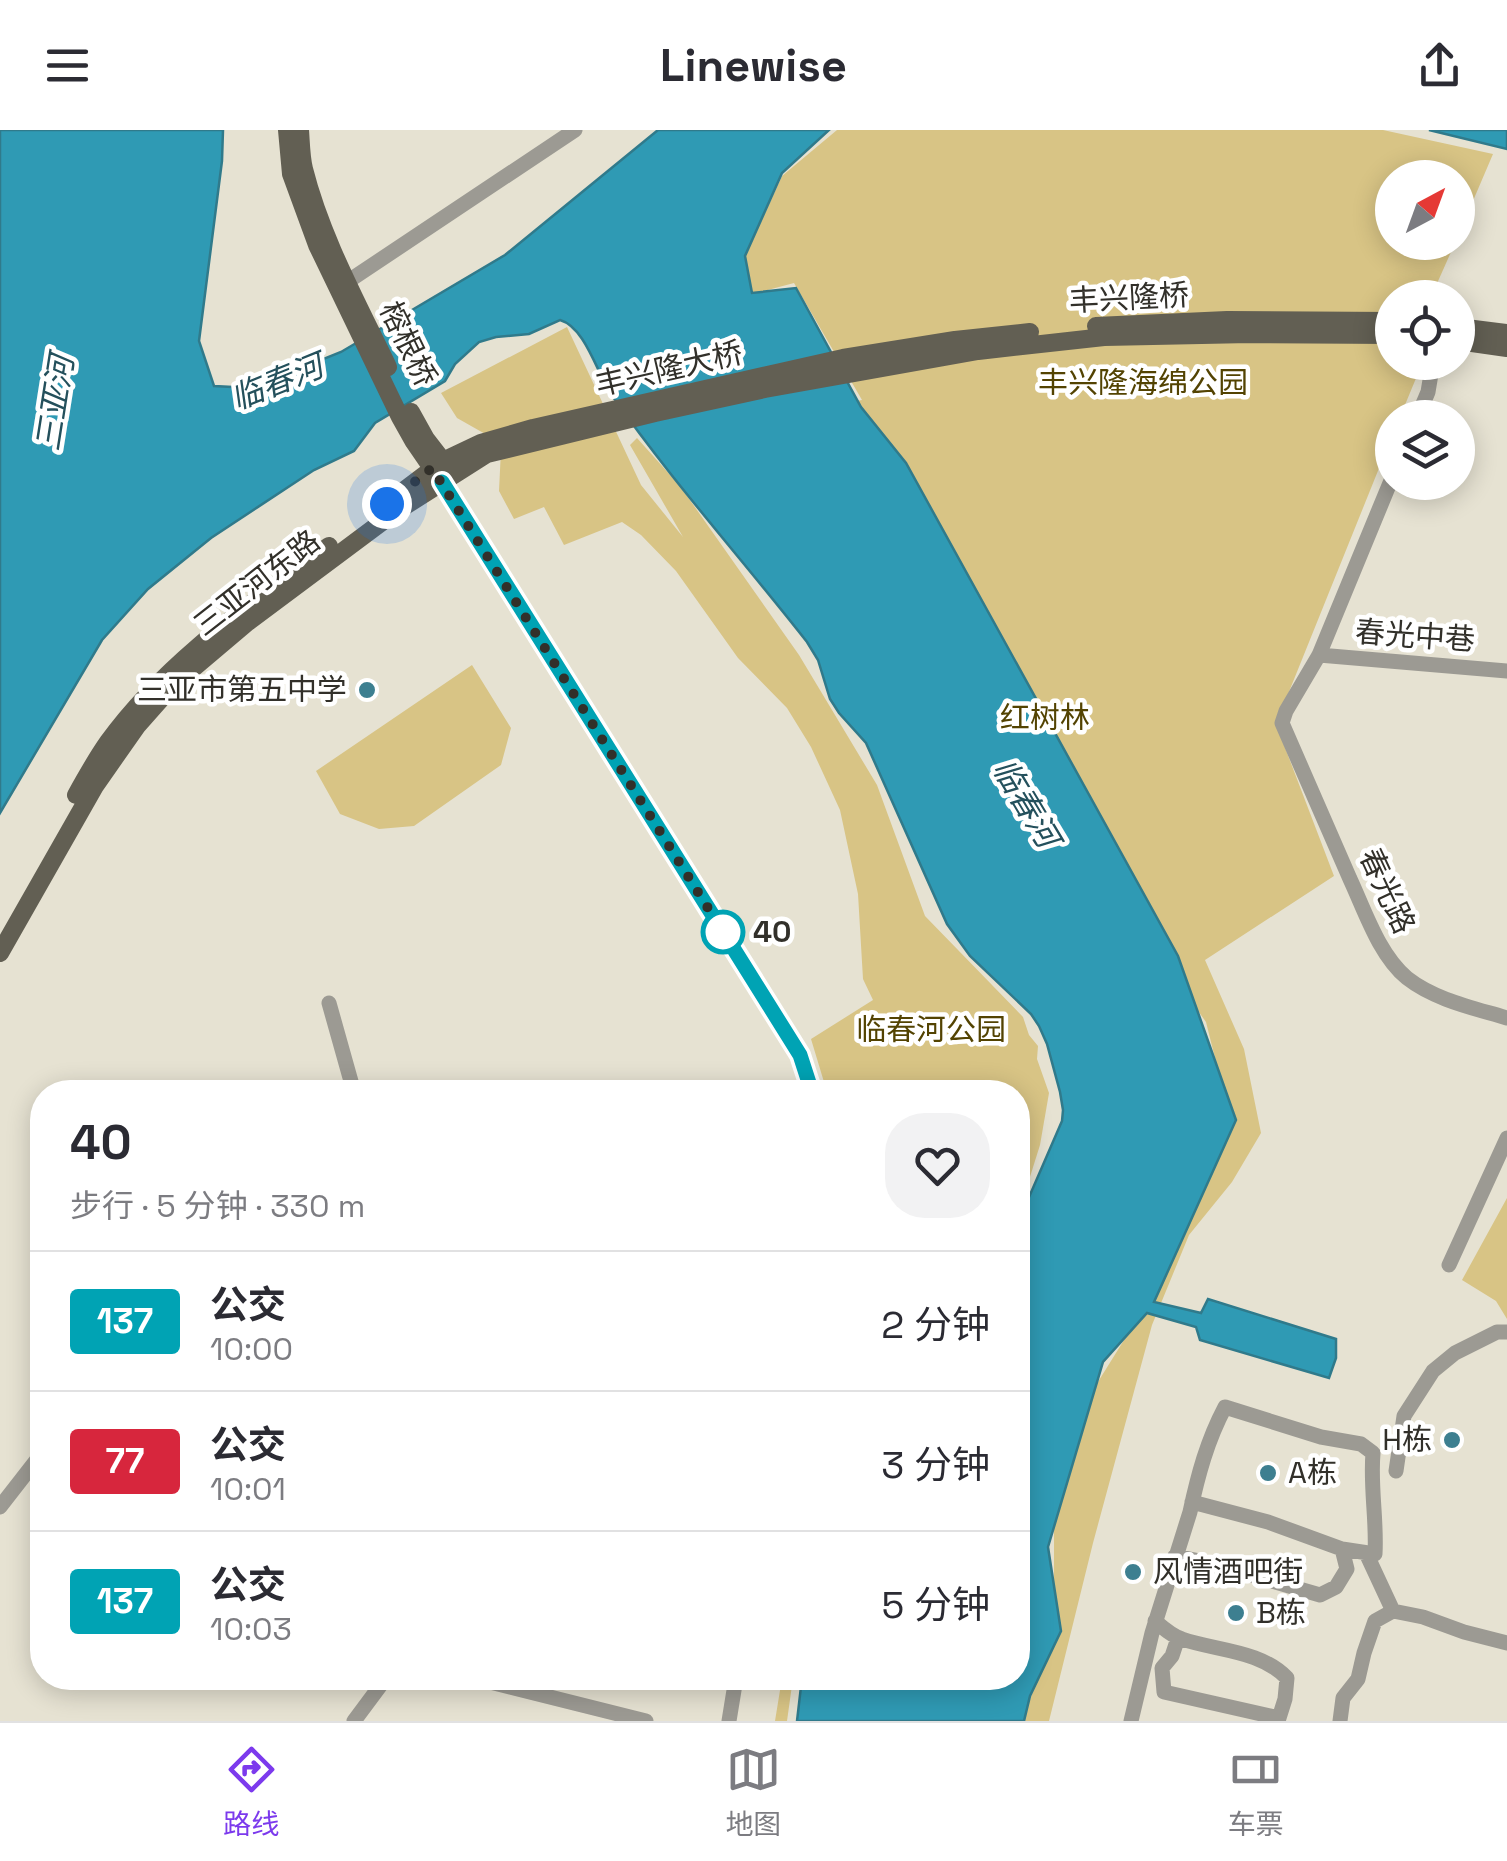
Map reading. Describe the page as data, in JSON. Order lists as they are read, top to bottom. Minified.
{"streets":{"main road":["丰兴隆桥","榕根桥","丰兴隆大桥","三亚河东路"],"street":["春光中巷","春光路"]},"crossings":[["丰兴隆桥","丰兴隆大桥"],["榕根桥","丰兴隆大桥"],["榕根桥","三亚河东路"],["丰兴隆大桥","三亚河东路"],["春光中巷","春光路"]],"water":["临春河","三亚河"],"parks":["丰兴隆海绵公园","红树林","临春河公园"],"places":["三亚市第五中学","40","H栋","A栋","风情酒吧街","B栋"],"lines":["bus line 137"],"north":"top right","page":{"header":"Linewise","heading":["40","步行 · 5 分钟 · 330 m"],"list":[{"mark":"137","name":"公交","note":"10:00","value":"2 分钟"},{"mark":"77","name":"公交","note":"10:01","value":"3 分钟"},{"mark":"137","name":"公交","note":"10:03","value":"5 分钟"}],"tabs":["路线","地图","车票"]}}
